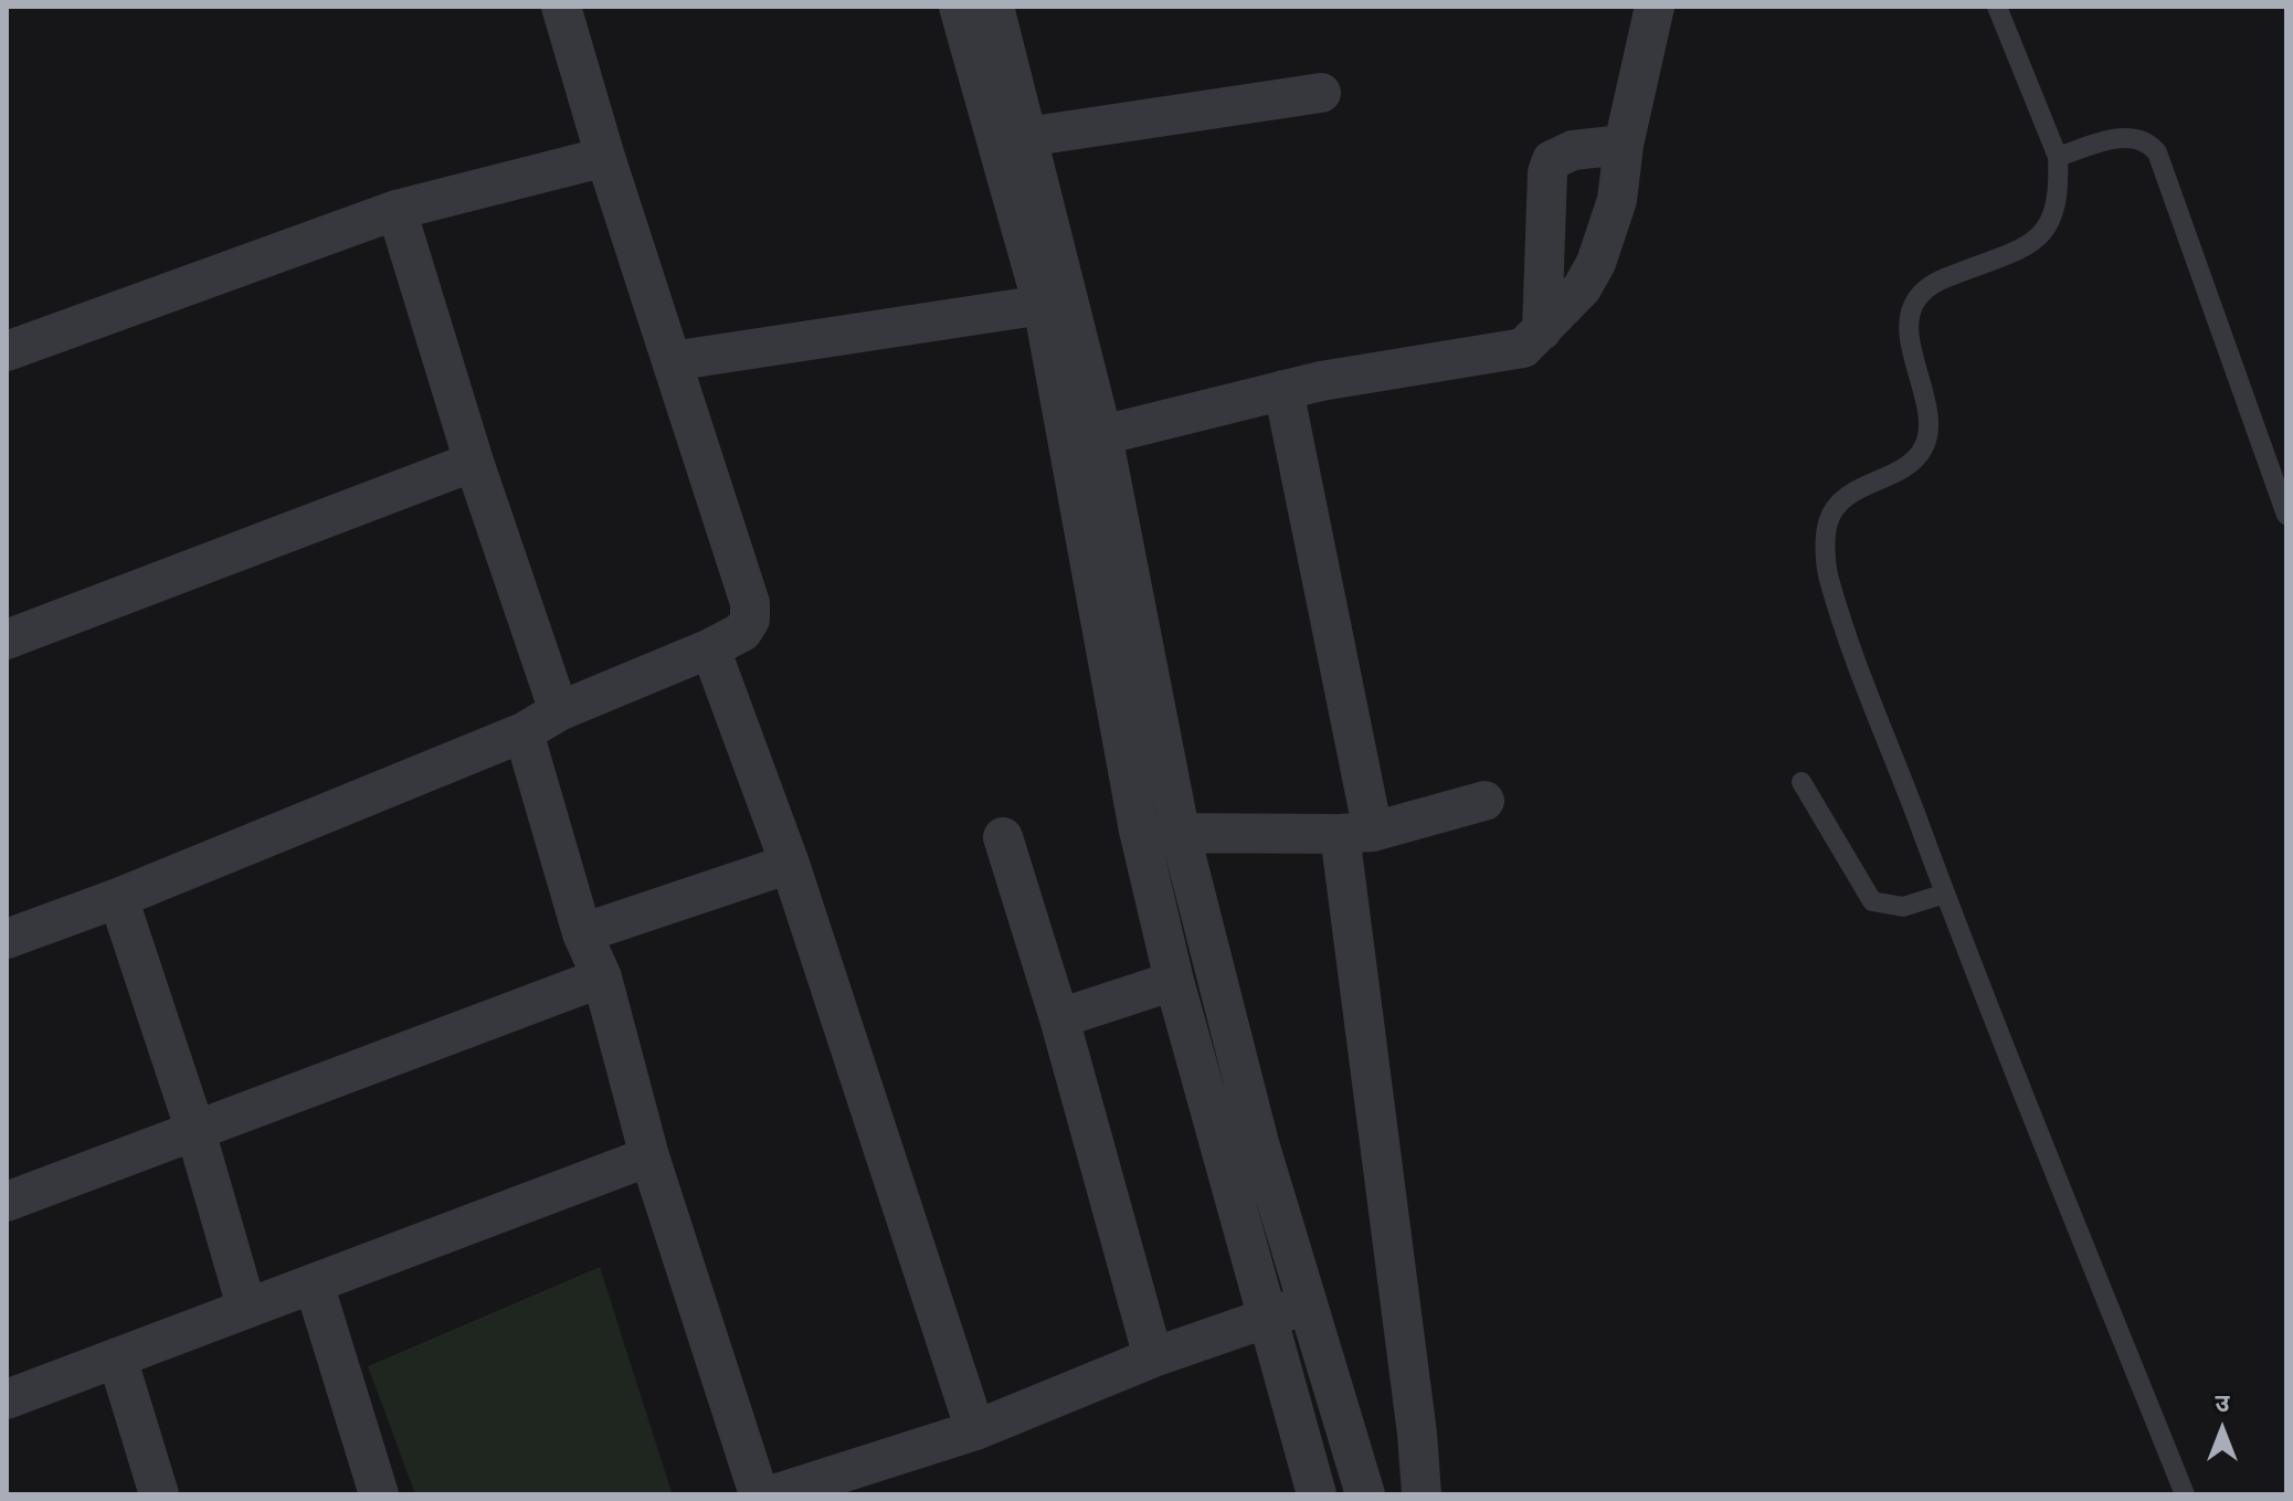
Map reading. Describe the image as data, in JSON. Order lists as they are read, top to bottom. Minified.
{"north":"top"}
